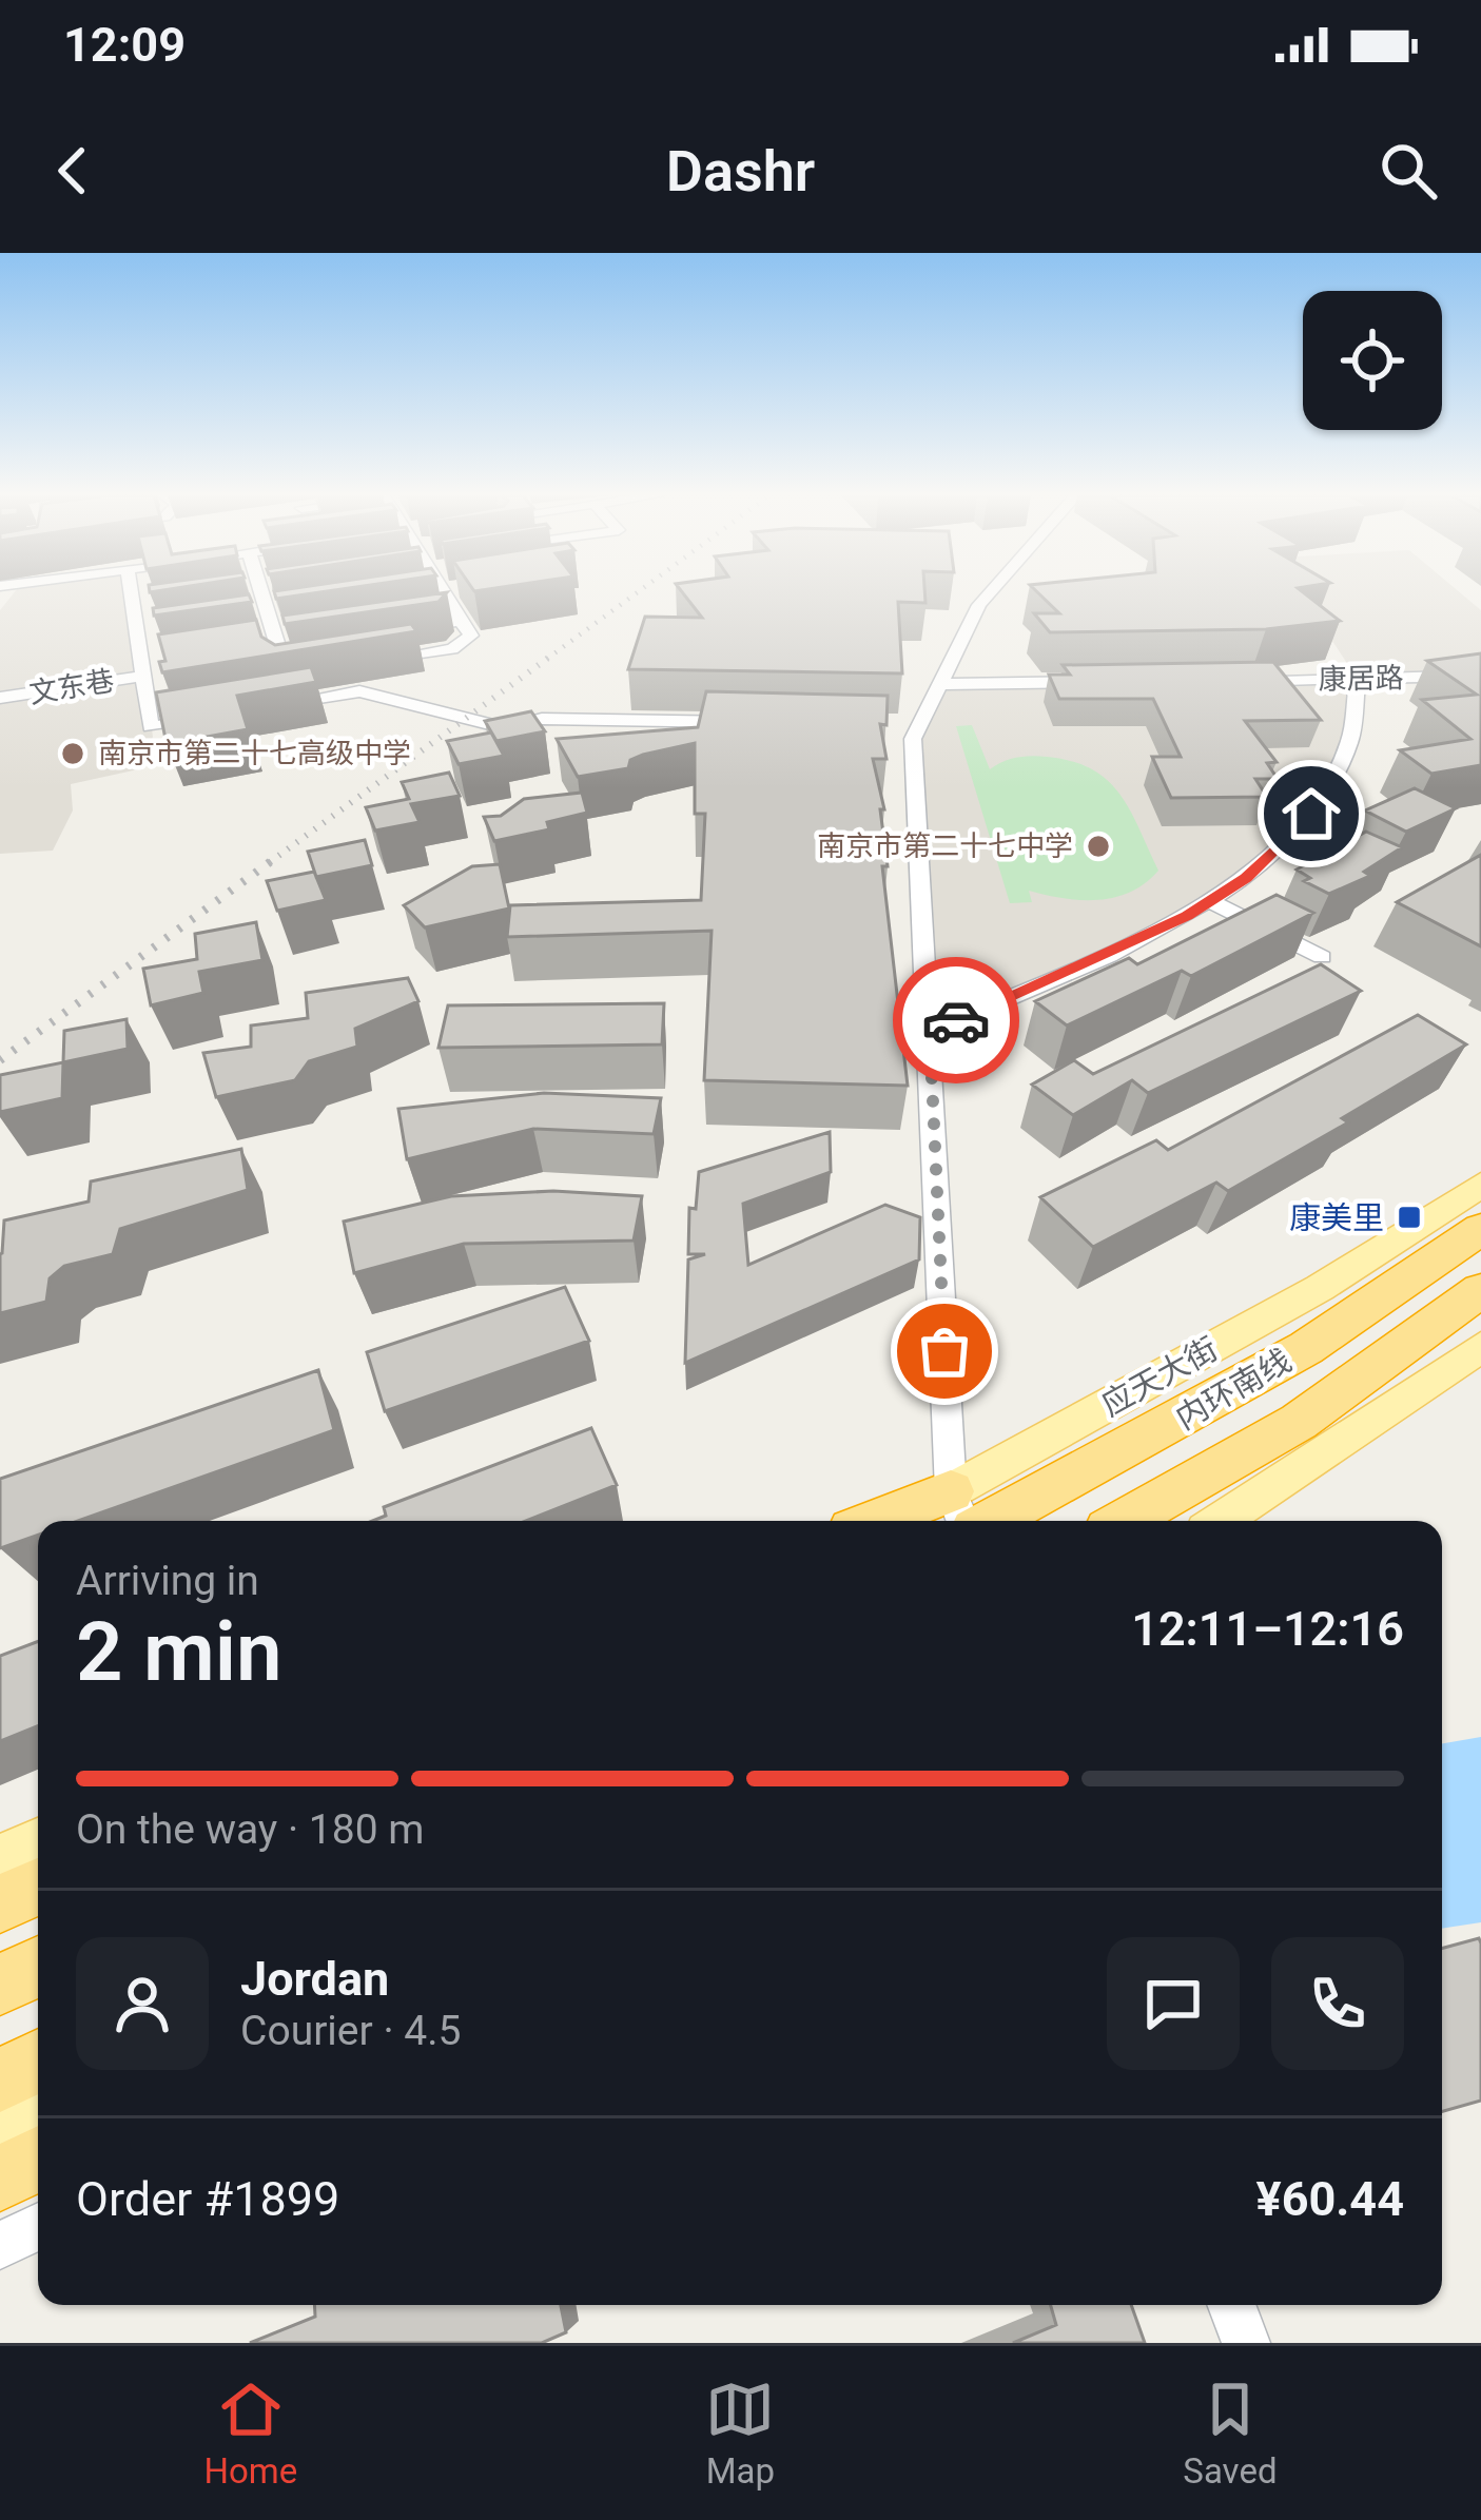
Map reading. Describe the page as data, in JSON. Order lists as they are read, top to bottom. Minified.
{"streets":{"highway":["内环南线"],"main road":["应天大街"],"street":["康居路","文东巷"]},"crossings":[["应天大街","内环南线"]],"places":{"other":["南京市第二十七高级中学","南京市第二十七中学"],"transit":["康美里"]},"page":{"status":"12:09","header":"Dashr","heading":["2 min","Arriving in","12:11–12:16"],"panel":["Jordan","Courier · 4.5","Order #1899","¥60.44"],"bar":"On the way · 180 m","tabs":["Home","Map","Saved"]}}
